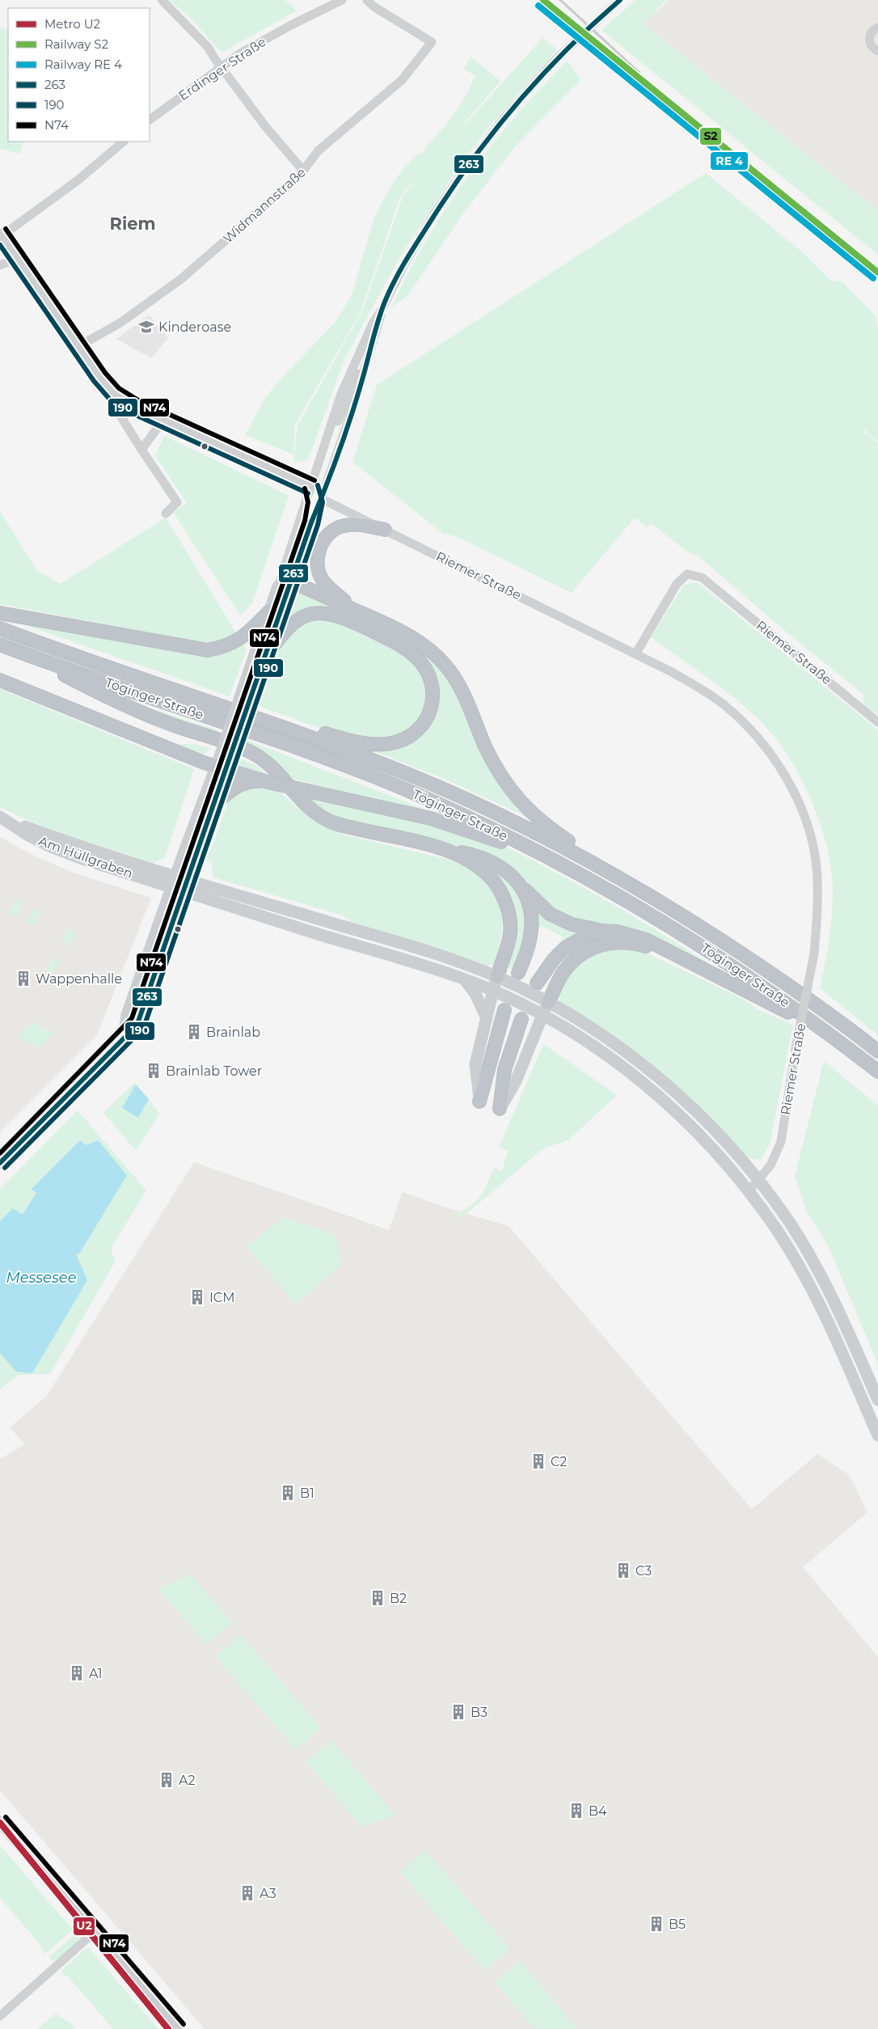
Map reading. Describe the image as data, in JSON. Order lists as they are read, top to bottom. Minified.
{"streets":{"highway":["Töginger Straße"],"main road":["Am Hüllgraben"],"street":["Erdinger Straße","Widmannstraße","Riemer Straße"]},"crossings":[["Riemer Straße","Am Hüllgraben"]],"districts":["Riem"],"water":["Messesee"],"places":{"school or university":["Kinderoase"],"building":["Wappenhalle","Brainlab","Brainlab Tower","ICM","C2","B1","C3","B2","A1","B3","A2","B4","A3","B5"]},"lines":["rail line S2","transit line 263","transit line N74","transit line 190","metro line U2"],"legend":["Metro U2","Railway S2","Railway RE 4","263","190","N74"]}
